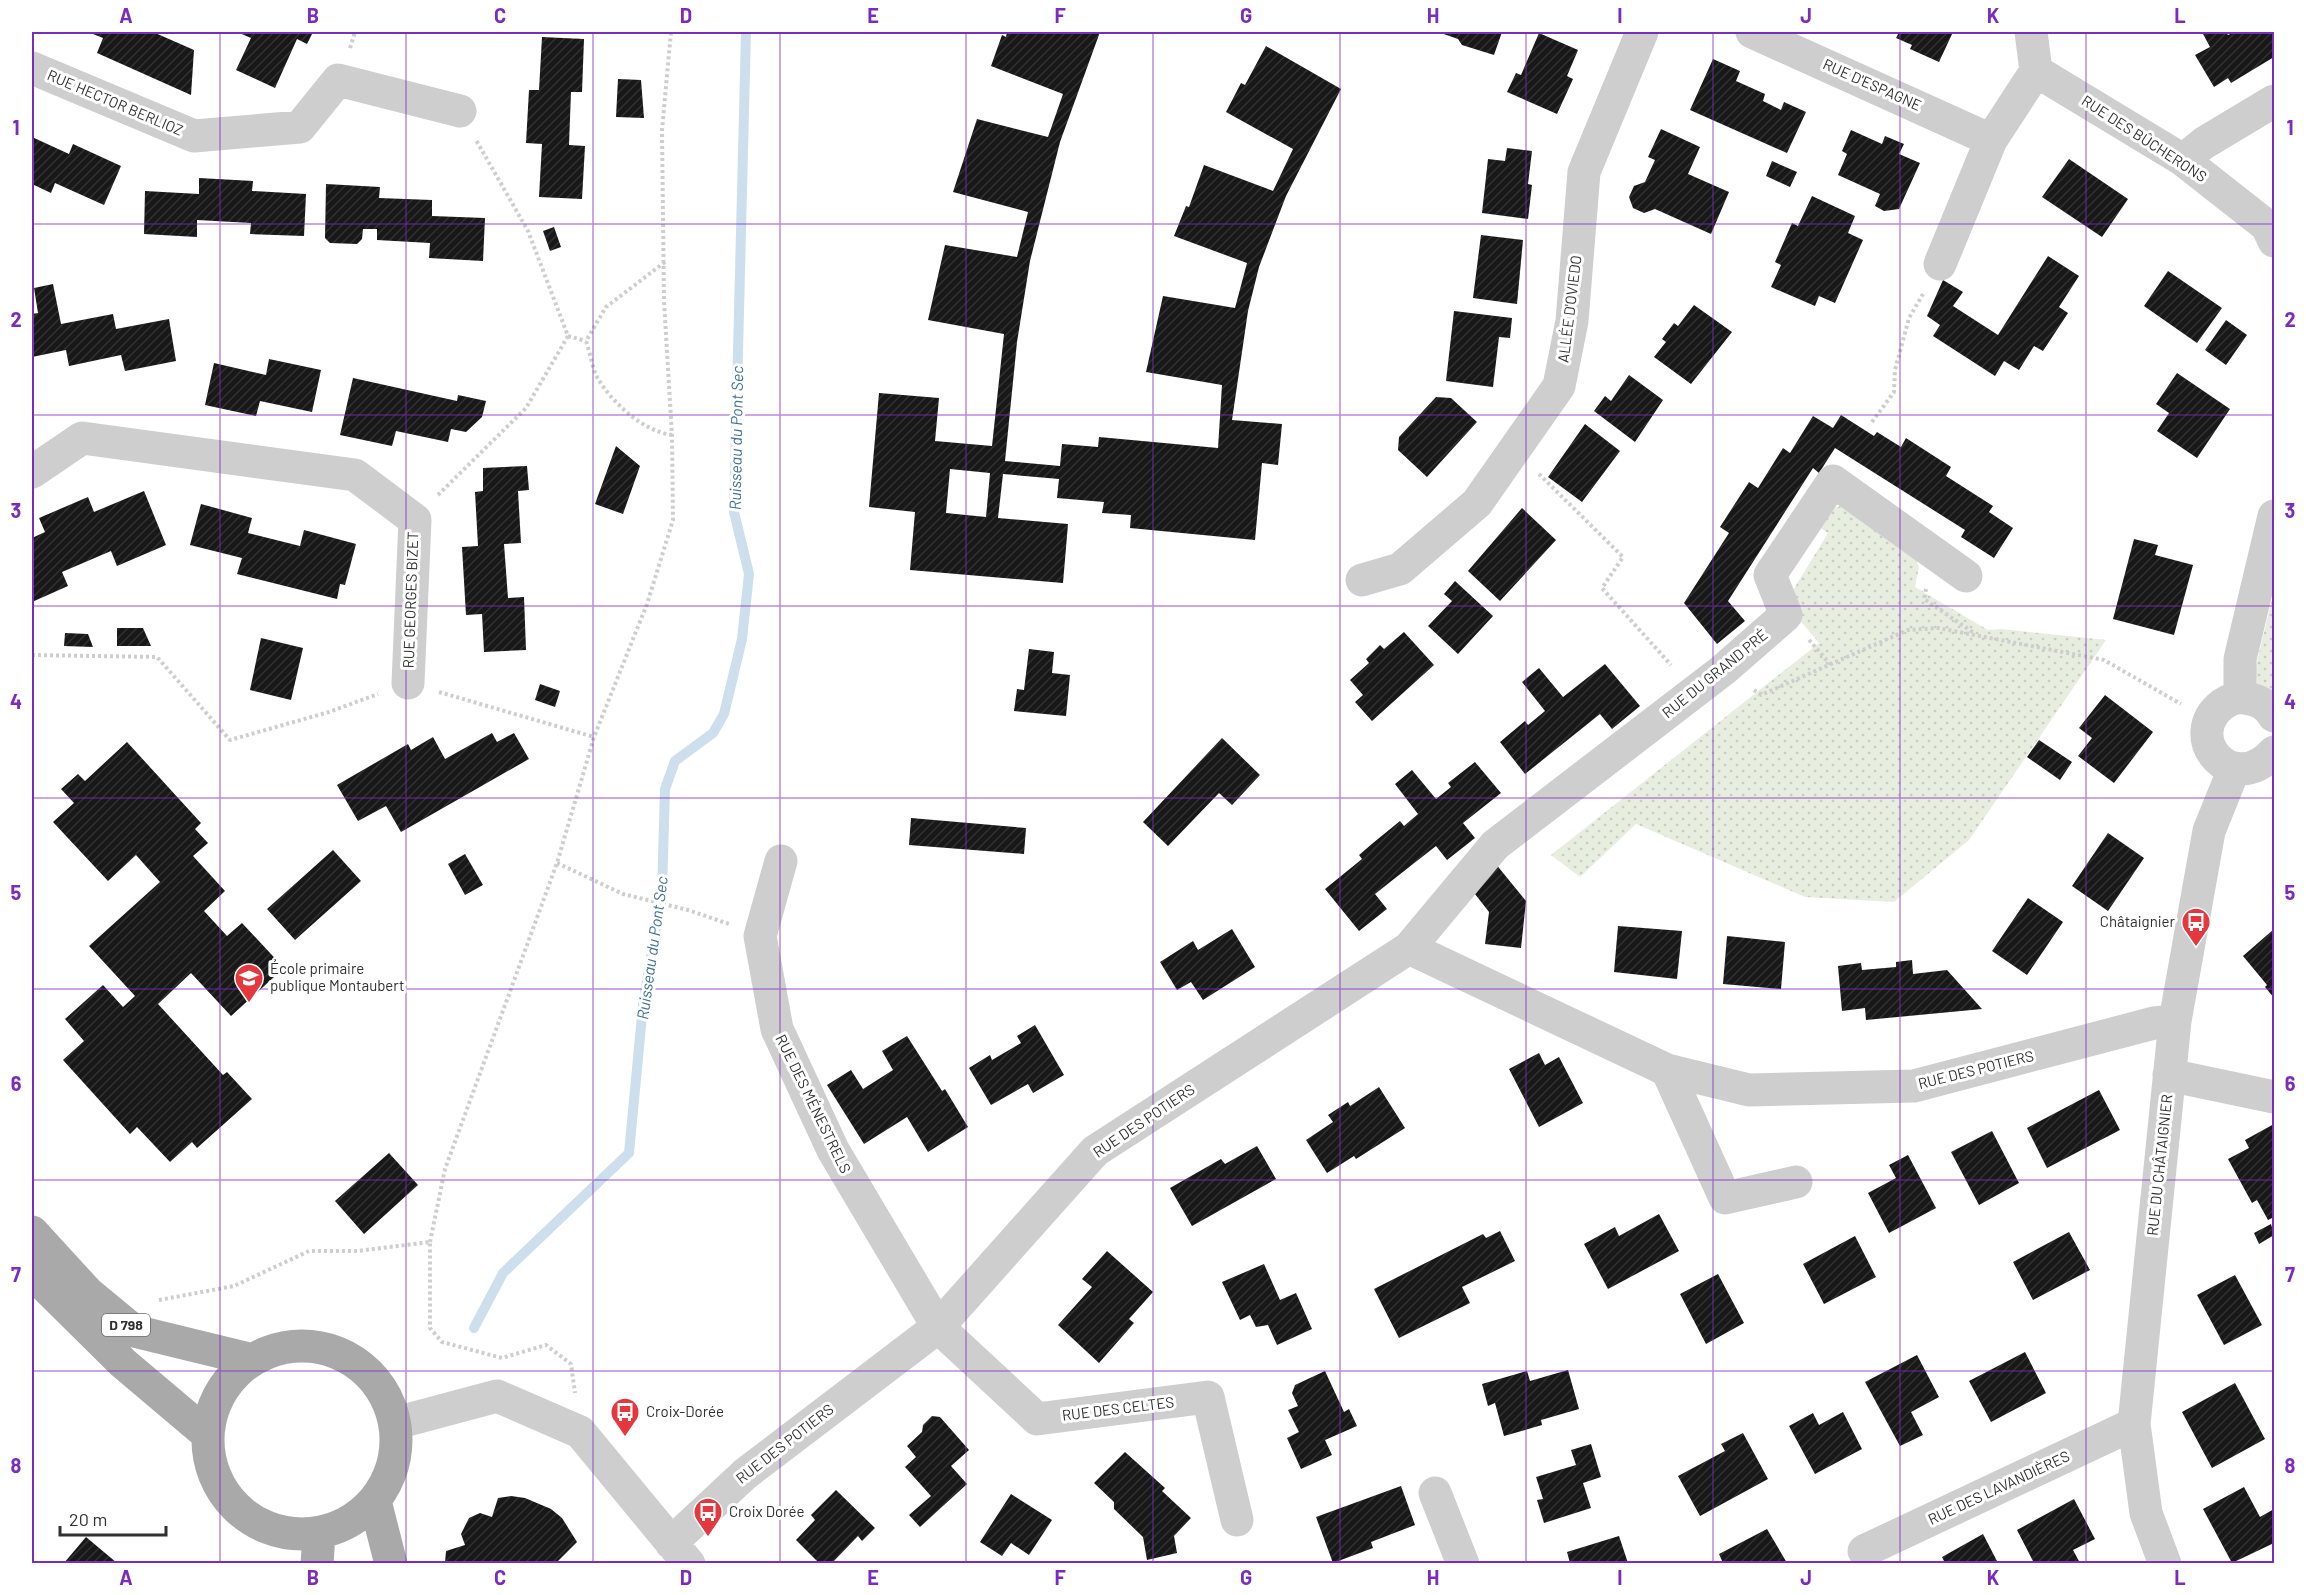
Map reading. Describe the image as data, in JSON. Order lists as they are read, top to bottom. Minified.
{"streets":{"main road":["D 798"],"street":["RUE D'ESPAGNE","RUE HECTOR BERLIOZ","RUE DES BÛCHERONS","ALLÉE D'OVIEDO","RUE GEORGES BIZET","RUE DU GRAND PRÉ","RUE DES POTIERS","RUE DES MÉNESTRELS","RUE DU CHÂTAIGNIER","RUE DES CELTES","RUE DES LAVANDIÈRES"]},"crossings":[["RUE DU GRAND PRÉ","RUE DES POTIERS"],["RUE DES POTIERS","RUE DES MÉNESTRELS"],["RUE DES POTIERS","RUE DU CHÂTAIGNIER"],["RUE DES POTIERS","RUE DES CELTES"],["RUE DES MÉNESTRELS","RUE DES CELTES"],["RUE DU CHÂTAIGNIER","RUE DES LAVANDIÈRES"]],"water":["Ruisseau du Pont Sec"],"places":{"bus stop":["Châtaignier","Croix-Dorée","Croix Dorée"],"school or university":["École primaire publique Montaubert"]},"scale_bar":"20 m","grid":{"columns":["A","B","C","D","E","F","G","H","I","J","K","L"],"rows":["1","2","3","4","5","6","7","8"]}}
